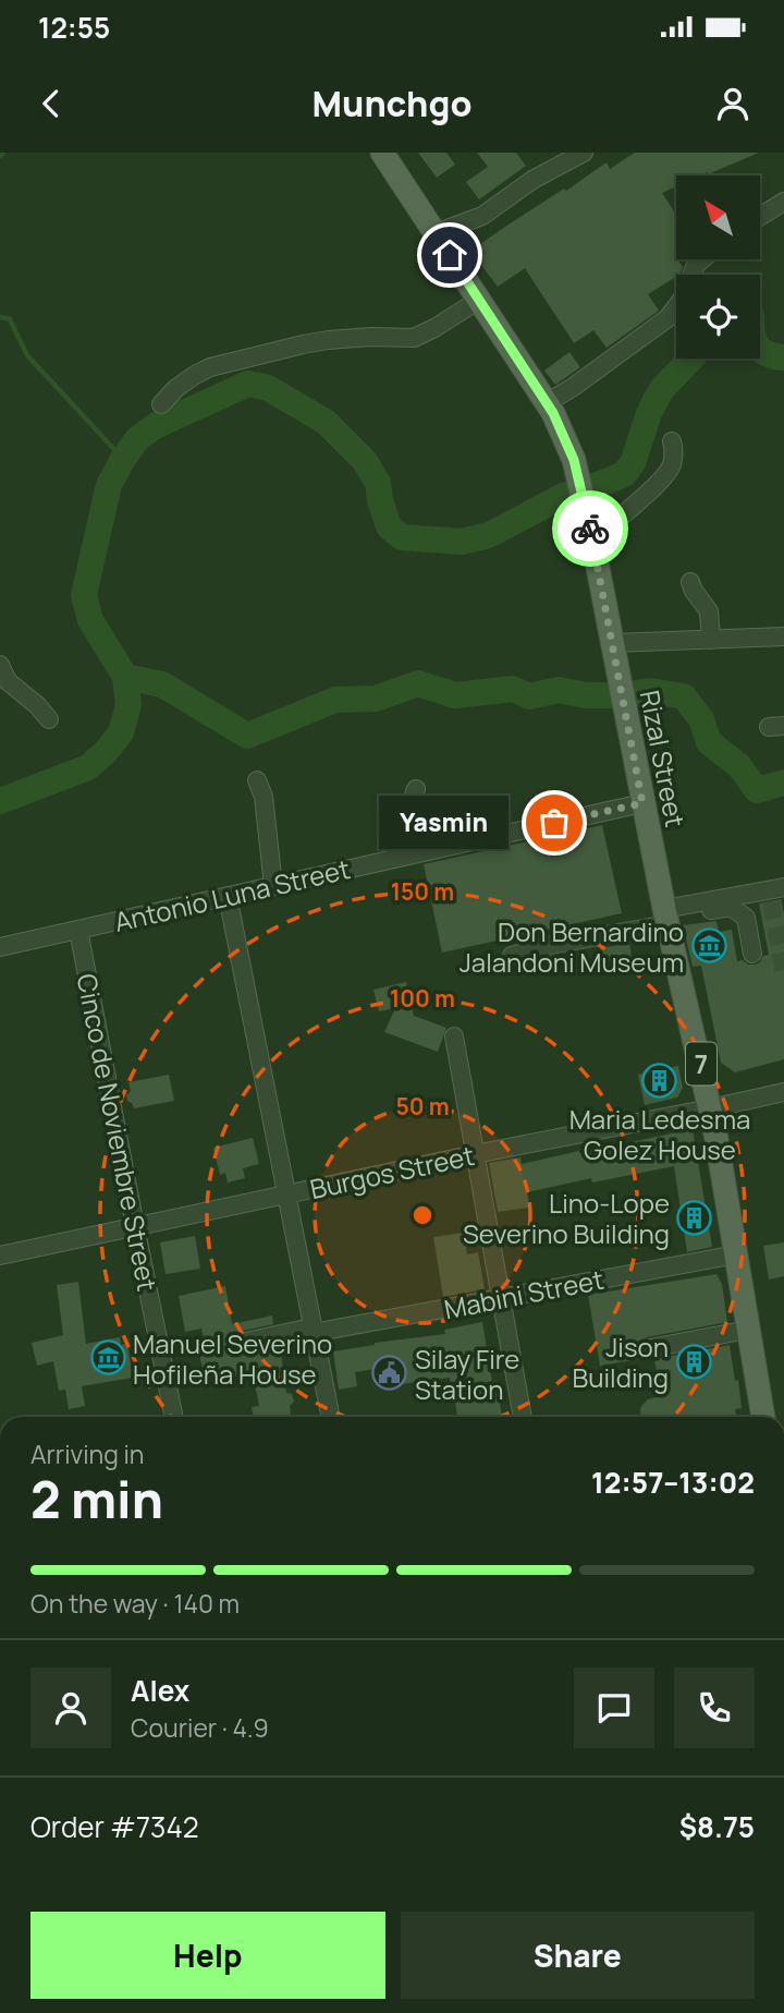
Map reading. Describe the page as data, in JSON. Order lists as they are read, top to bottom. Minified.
{"streets":{"main road":["Rizal Street","7"],"street":["Antonio Luna Street","Cinco de Noviembre Street","Burgos Street","Mabini Street"]},"crossings":[["Rizal Street","Antonio Luna Street"],["Rizal Street","Burgos Street"],["Rizal Street","Mabini Street"],["Antonio Luna Street","Cinco de Noviembre Street"],["Cinco de Noviembre Street","Burgos Street"]],"places":{"other":["Yasmin"],"museum":["Don Bernardino Jalandoni Museum","Manuel Severino Hofileña House"],"building":["Maria Ledesma Golez House","Lino-Lope Severino Building","Jison Building"],"public building":["Silay Fire Station"]},"north":"top left","page":{"status":"12:55","header":"Munchgo","bubble":"Yasmin","heading":["2 min","Arriving in","12:57–13:02"],"panel":["Alex","Courier · 4.9","Order #7342","$8.75"],"bar":"On the way · 140 m","buttons":["Help","Share"]},"rings":["150 m","100 m","50 m"]}
